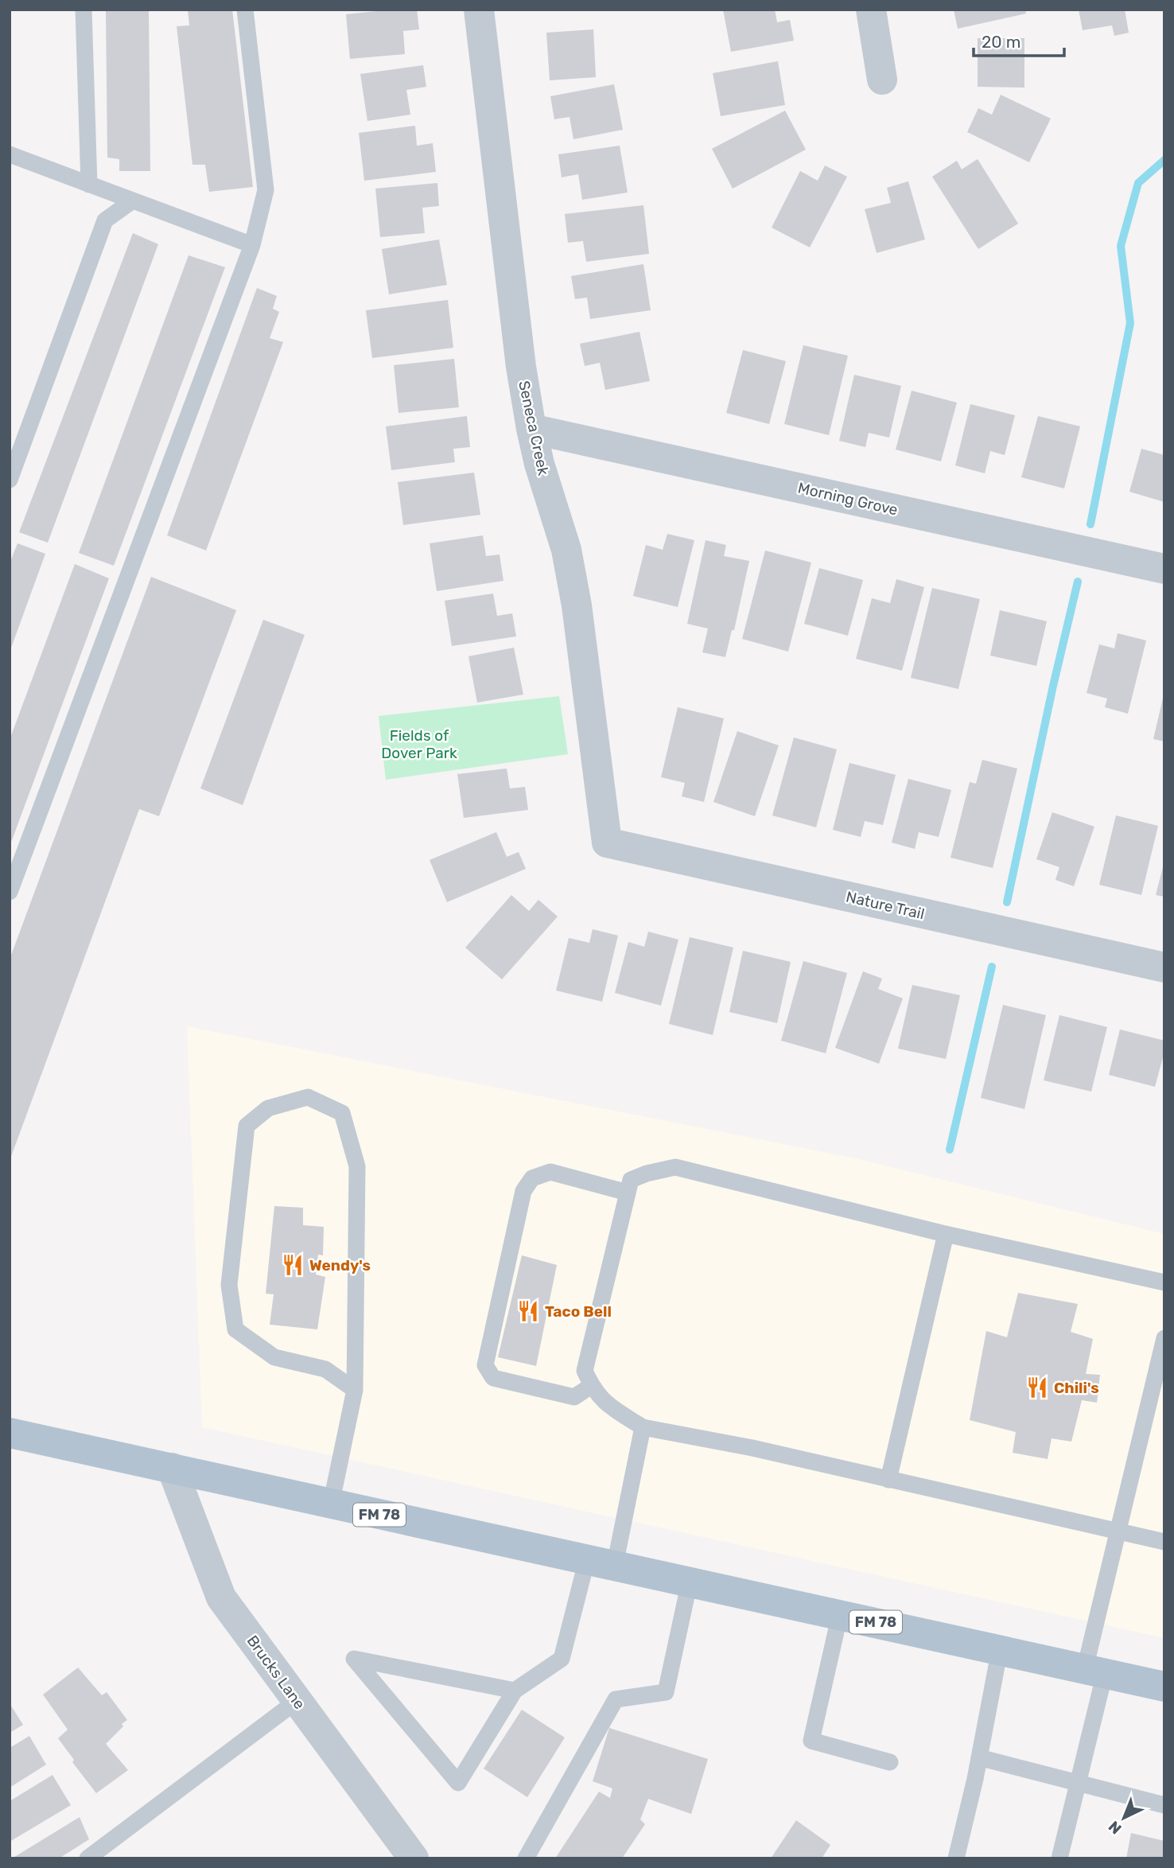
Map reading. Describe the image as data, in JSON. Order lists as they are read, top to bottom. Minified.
{"streets":{"main road":["FM 78"],"street":["Seneca Creek","Morning Grove","Nature Trail","Brucks Lane"]},"crossings":[["Seneca Creek","Morning Grove"],["Seneca Creek","Nature Trail"],["FM 78","Brucks Lane"]],"parks":["Fields of Dover Park"],"places":{"restaurant":["Wendy's","Taco Bell","Chili's"]},"scale_bar":"20 m","north":"bottom left"}
